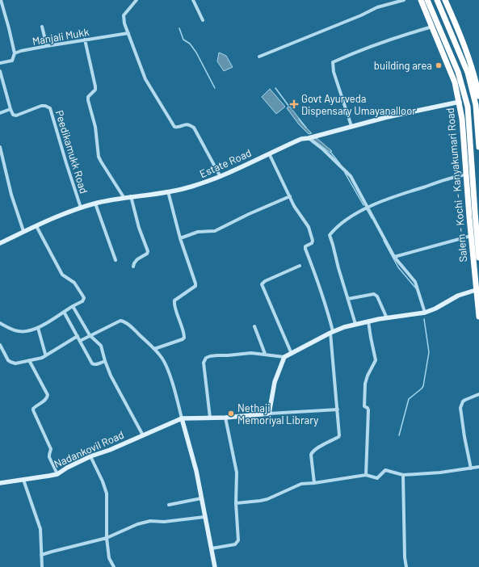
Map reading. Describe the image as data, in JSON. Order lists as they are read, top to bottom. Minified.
{"streets":{"highway":["Salem - Kochi - Kanyakumari Road"],"street":["Manjali Mukk","Peedikamukk Road","Estate Road","Nadankovil Road"]},"crossings":[["Peedikamukk Road","Estate Road"],["Estate Road","Salem - Kochi - Kanyakumari Road"]],"places":{"other":["building area","Nethaji Memoriyal Library"],"health":["Govt Ayurveda Dispensary Umayanalloor"]}}
